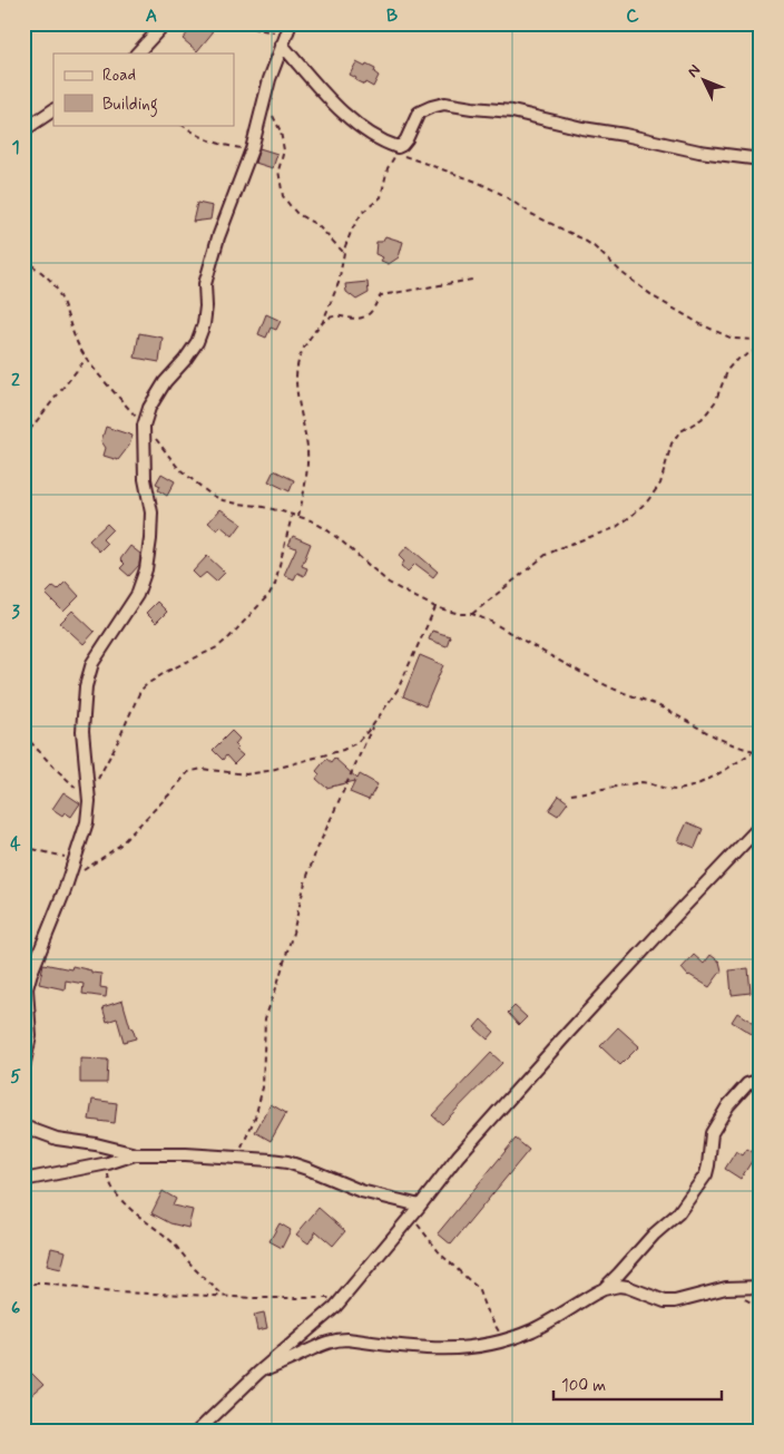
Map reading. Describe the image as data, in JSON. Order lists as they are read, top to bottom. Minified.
{"legend":["Road","Building"],"scale_bar":"100 m","north":"top left","grid":{"columns":["A","B","C"],"rows":["1","2","3","4","5","6"]}}
